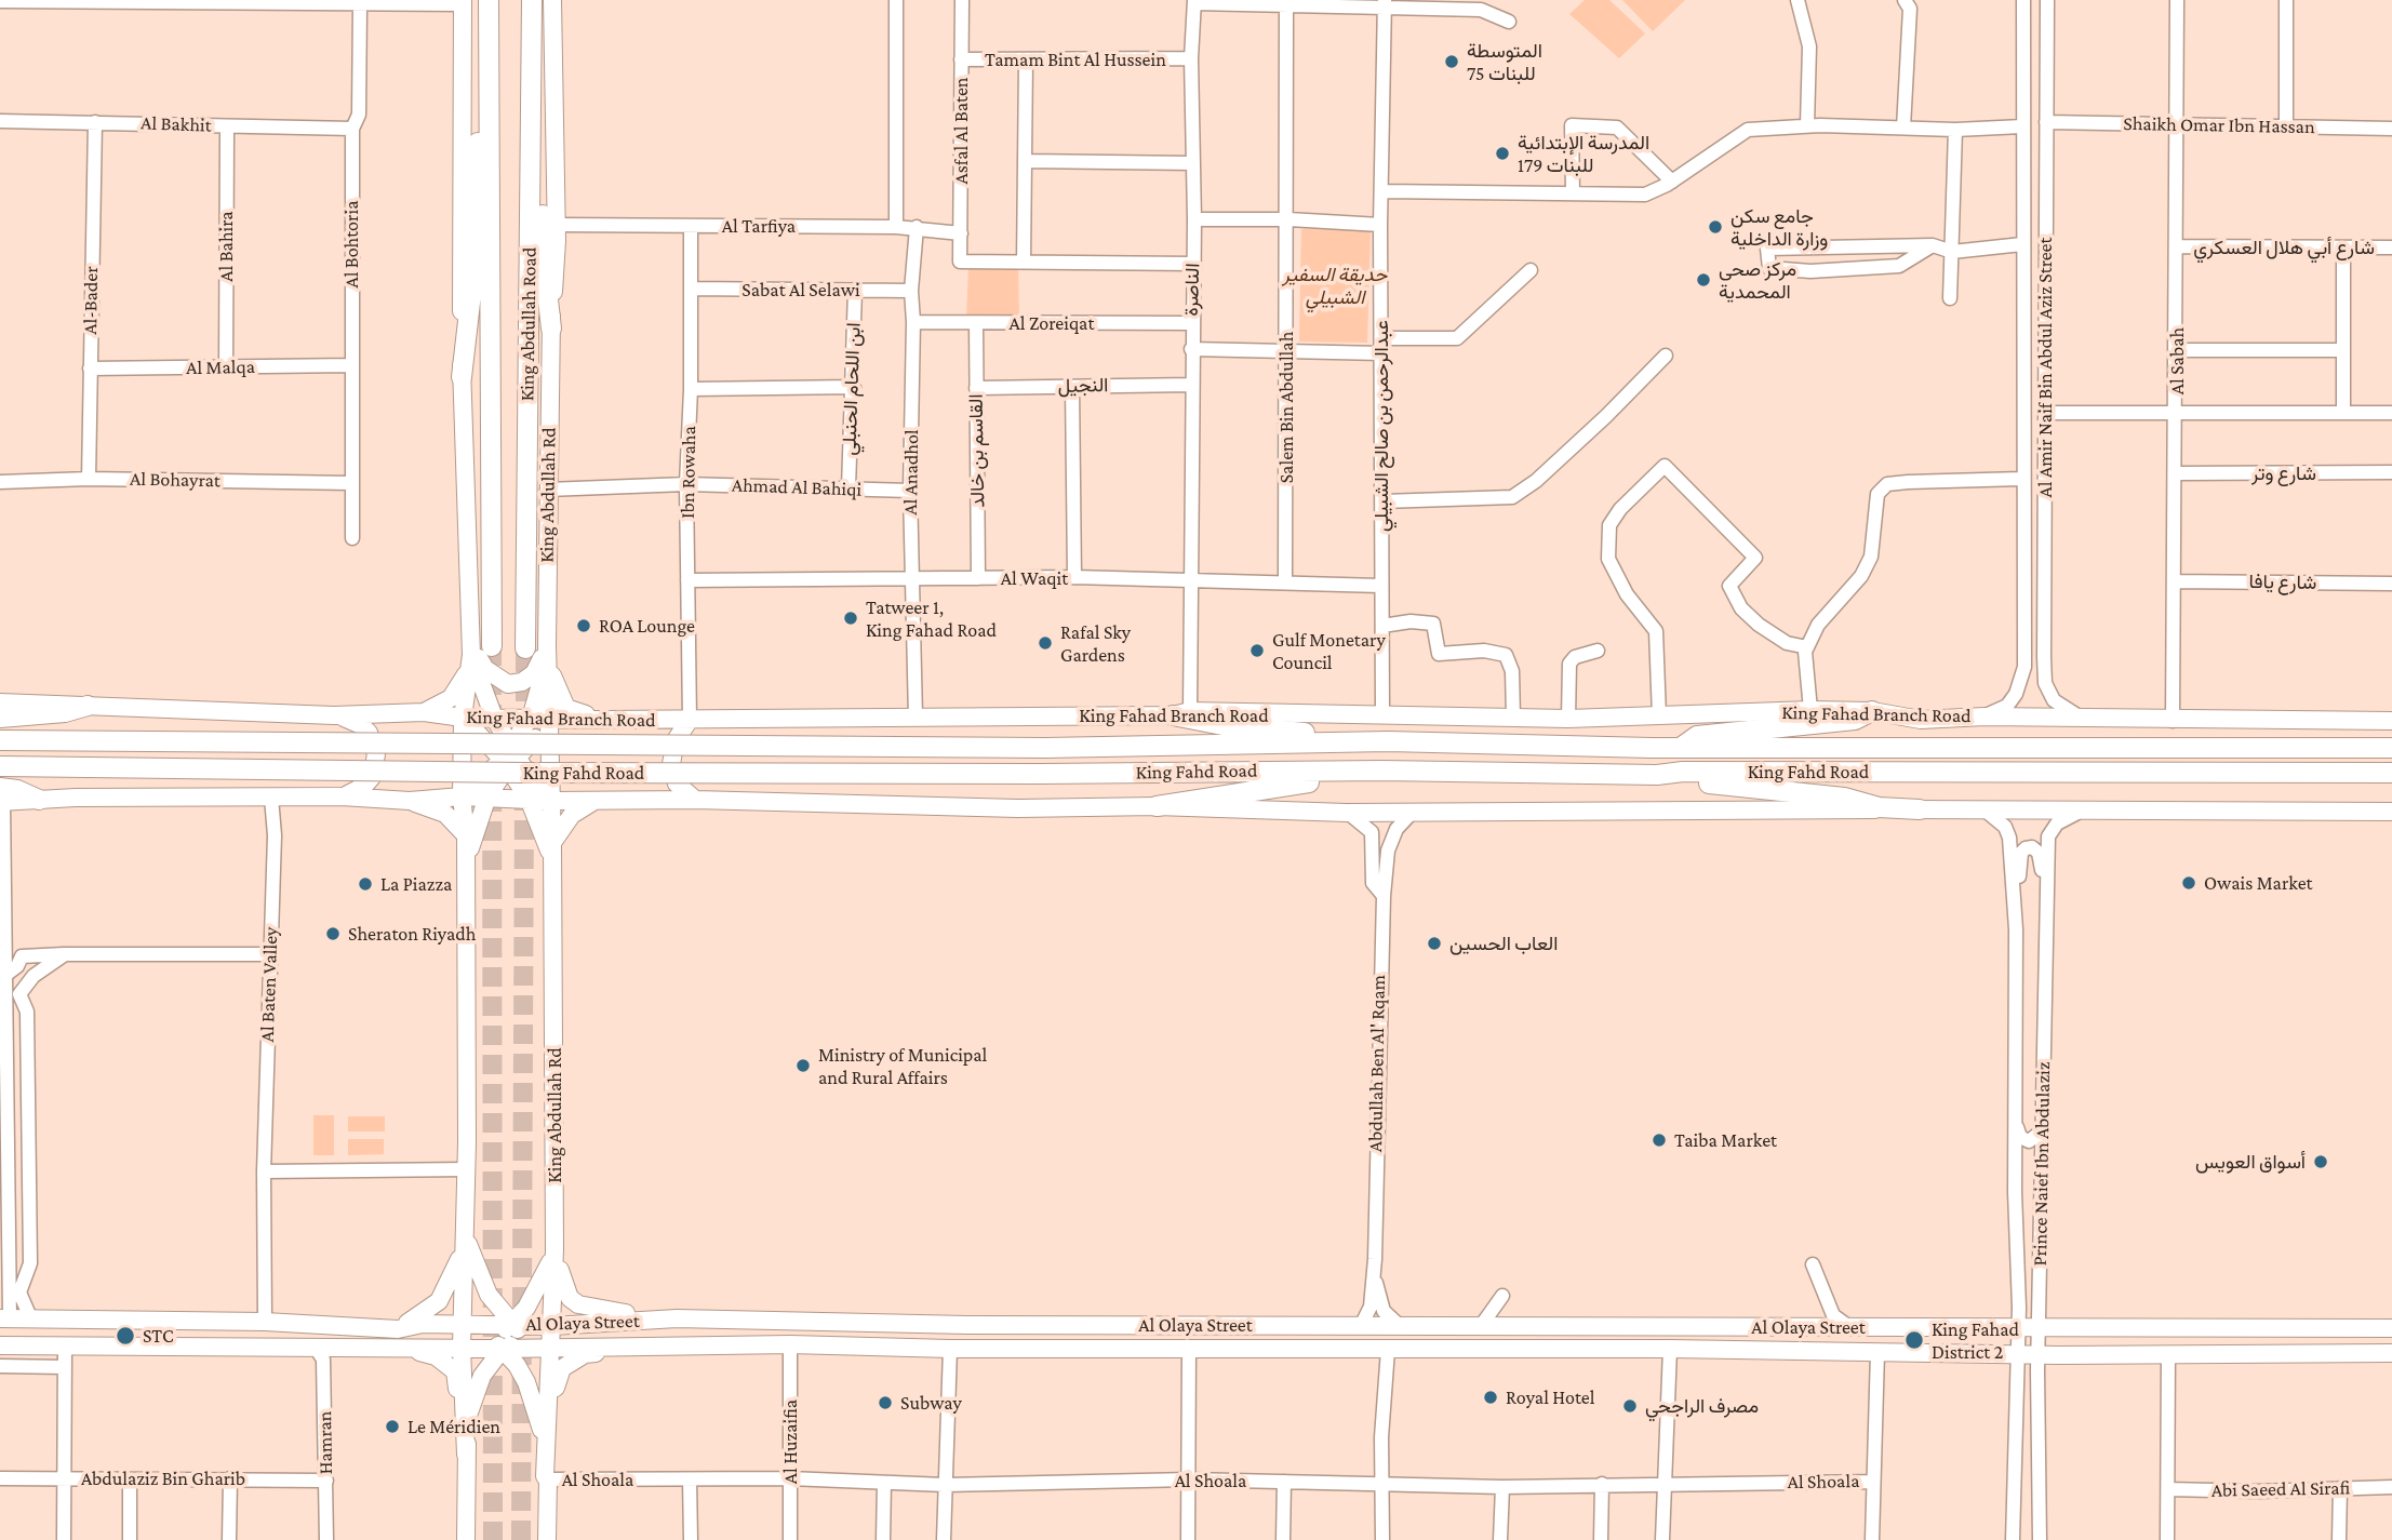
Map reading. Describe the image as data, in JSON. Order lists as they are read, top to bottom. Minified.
{"streets":{"highway":["King Abdullah Road","King Fahd Road"],"main road":["King Abdullah Rd","King Fahad Branch Road","Al Olaya Street"],"street":["Tamam Bint Al Hussein","Al Bakhit","Shaikh Omar Ibn Hassan","Asfal Al Baten","Al Tarfiya","Al Bohtoria","Al Bahira","شارع أبي هلال العسكري","Sabat Al Selawi","الناصرة","Al-Bader","Al Zoreiqat","Al Sabah","Al Malqa","Al Amir Naif Bin Abdul Aziz Street","النجيل","ابن اللحام الحنبلي","Salem Bin Abdullah","عبدالرحمن بن صالح الشبيلي","القاسم بن خالد","Ibn Rowaha","Al Anadhol","شارع وتر","Al Bohayrat","Ahmad Al Bahiqi","Al Waqit","شارع يافا","Al Baten Valley","Abdullah Ben Al' Rqam","Prince Naief Ibn Abdulaziz","Al Huzaifia","Hamran","Abdulaziz Bin Gharib","Al Shoala","Abi Saeed Al Sirafi"]},"crossings":[["Tamam Bint Al Hussein","Asfal Al Baten"],["Tamam Bint Al Hussein","الناصرة"],["Al Bakhit","Al Bohtoria"],["Al Bakhit","Al Bahira"],["Al Bakhit","Al-Bader"],["Shaikh Omar Ibn Hassan","Al Sabah"],["Shaikh Omar Ibn Hassan","Al Amir Naif Bin Abdul Aziz Street"],["Asfal Al Baten","Al Tarfiya"],["Al Tarfiya","Ibn Rowaha"],["Al Tarfiya","Al Anadhol"],["Al Tarfiya","King Abdullah Rd"],["Al Bohtoria","Al Malqa"],["Al Bohtoria","Al Bohayrat"],["Al Bahira","Al Malqa"],["شارع أبي هلال العسكري","Al Sabah"],["Sabat Al Selawi","ابن اللحام الحنبلي"],["Sabat Al Selawi","Ibn Rowaha"],["Sabat Al Selawi","Al Anadhol"],["الناصرة","Al Zoreiqat"],["الناصرة","النجيل"],["الناصرة","Al Waqit"],["الناصرة","King Fahad Branch Road"],["Al-Bader","Al Malqa"],["Al-Bader","Al Bohayrat"],["Al Zoreiqat","القاسم بن خالد"],["Al Zoreiqat","Al Anadhol"],["Al Sabah","شارع وتر"],["Al Sabah","شارع يافا"],["Al Sabah","King Fahad Branch Road"],["Al Amir Naif Bin Abdul Aziz Street","King Fahad Branch Road"],["النجيل","القاسم بن خالد"],["ابن اللحام الحنبلي","Ahmad Al Bahiqi"],["Salem Bin Abdullah","Al Waqit"],["عبدالرحمن بن صالح الشبيلي","Al Waqit"],["عبدالرحمن بن صالح الشبيلي","King Fahad Branch Road"],["القاسم بن خالد","Al Waqit"],["Ibn Rowaha","Ahmad Al Bahiqi"],["Ibn Rowaha","Al Waqit"],["Ibn Rowaha","King Fahad Branch Road"],["Al Anadhol","Ahmad Al Bahiqi"],["Al Anadhol","Al Waqit"],["Al Anadhol","King Fahad Branch Road"],["Ahmad Al Bahiqi","King Abdullah Rd"],["King Abdullah Rd","King Fahad Branch Road"],["Al Baten Valley","Al Olaya Street"],["Abdullah Ben Al' Rqam","Al Olaya Street"],["Prince Naief Ibn Abdulaziz","Al Olaya Street"],["Al Olaya Street","Al Huzaifia"],["Al Olaya Street","Hamran"],["Al Huzaifia","Al Shoala"],["Hamran","Abdulaziz Bin Gharib"]],"parks":["حديقة السفير الشبيلي"],"places":["المتوسطة 75 للبنات","المدرسة الإبتدائية 179 للبنات","جامع سكن وزارة الداخلية","مركز صحي المحمدية","Tatweer 1, King Fahad Road","ROA Lounge","Rafal Sky Gardens","Gulf Monetary Council","Owais Market","La Piazza","Sheraton Riyadh","العاب الحسين","Ministry of Municipal and Rural Affairs","Taiba Market","أسواق العويس","STC","King Fahad District 2","Royal Hotel","Subway","مصرف الراجحي","Le Méridien"]}
